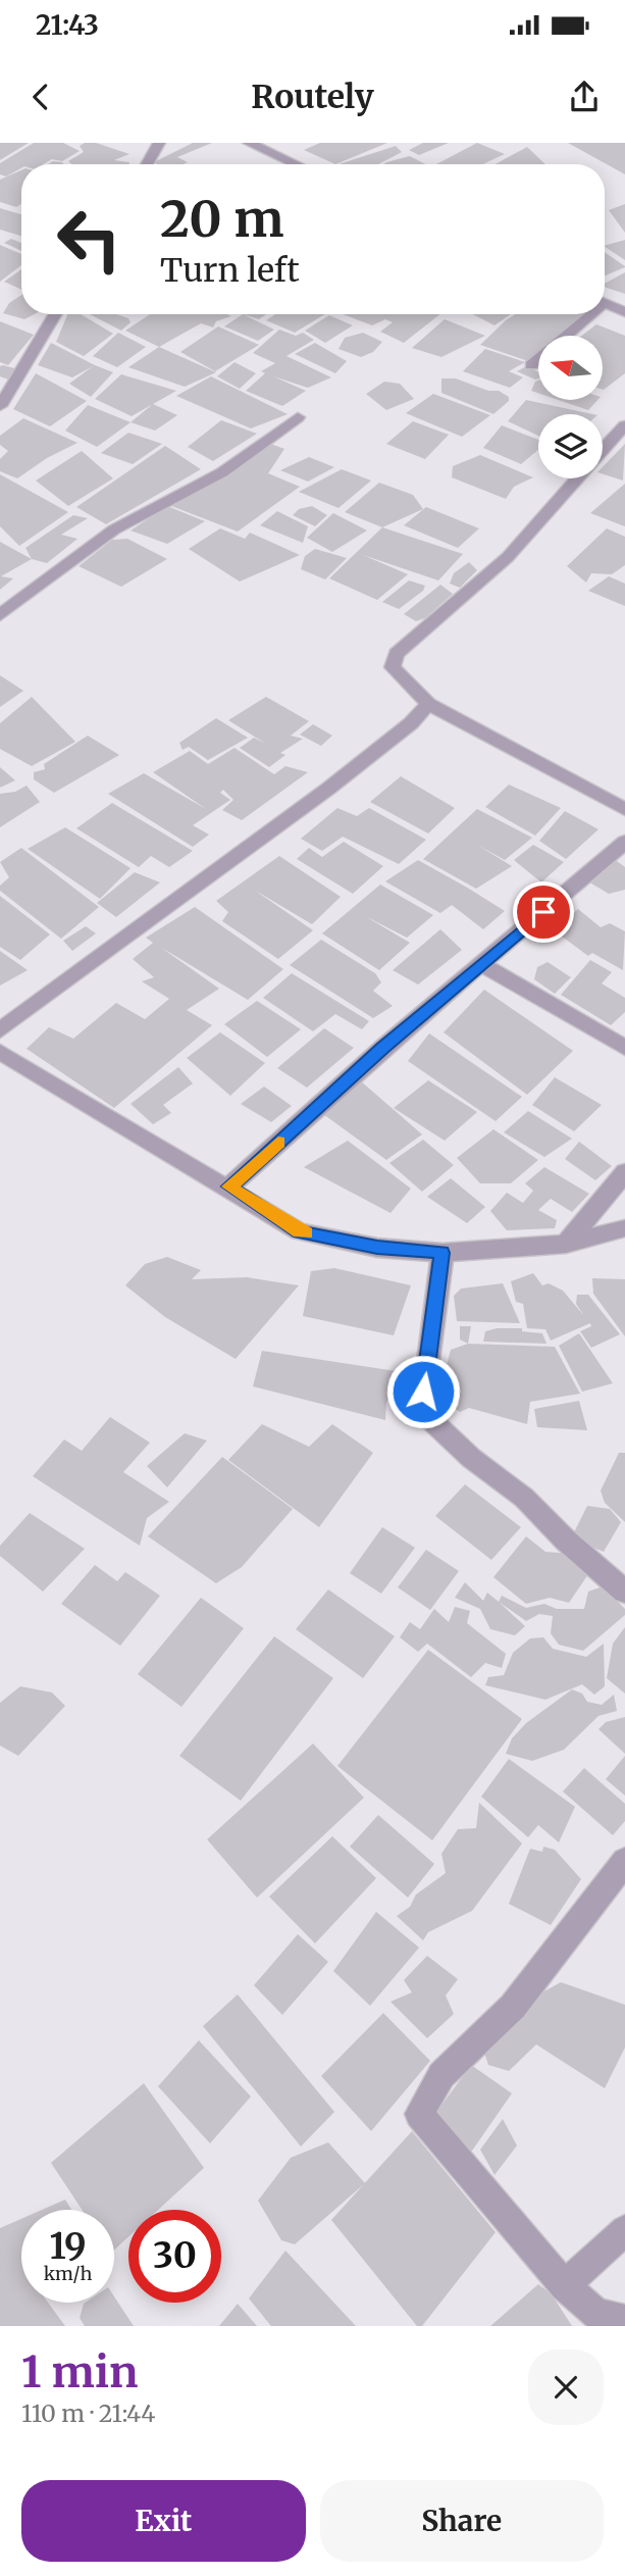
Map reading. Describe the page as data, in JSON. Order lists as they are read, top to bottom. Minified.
{"north":"left","page":{"status":"21:43","header":"Routely","turn":["20 m","Turn left"],"speed":"19 km/h","limit":"30","heading":["1 min","110 m · 21:44"],"buttons":["Exit","Share"]}}
